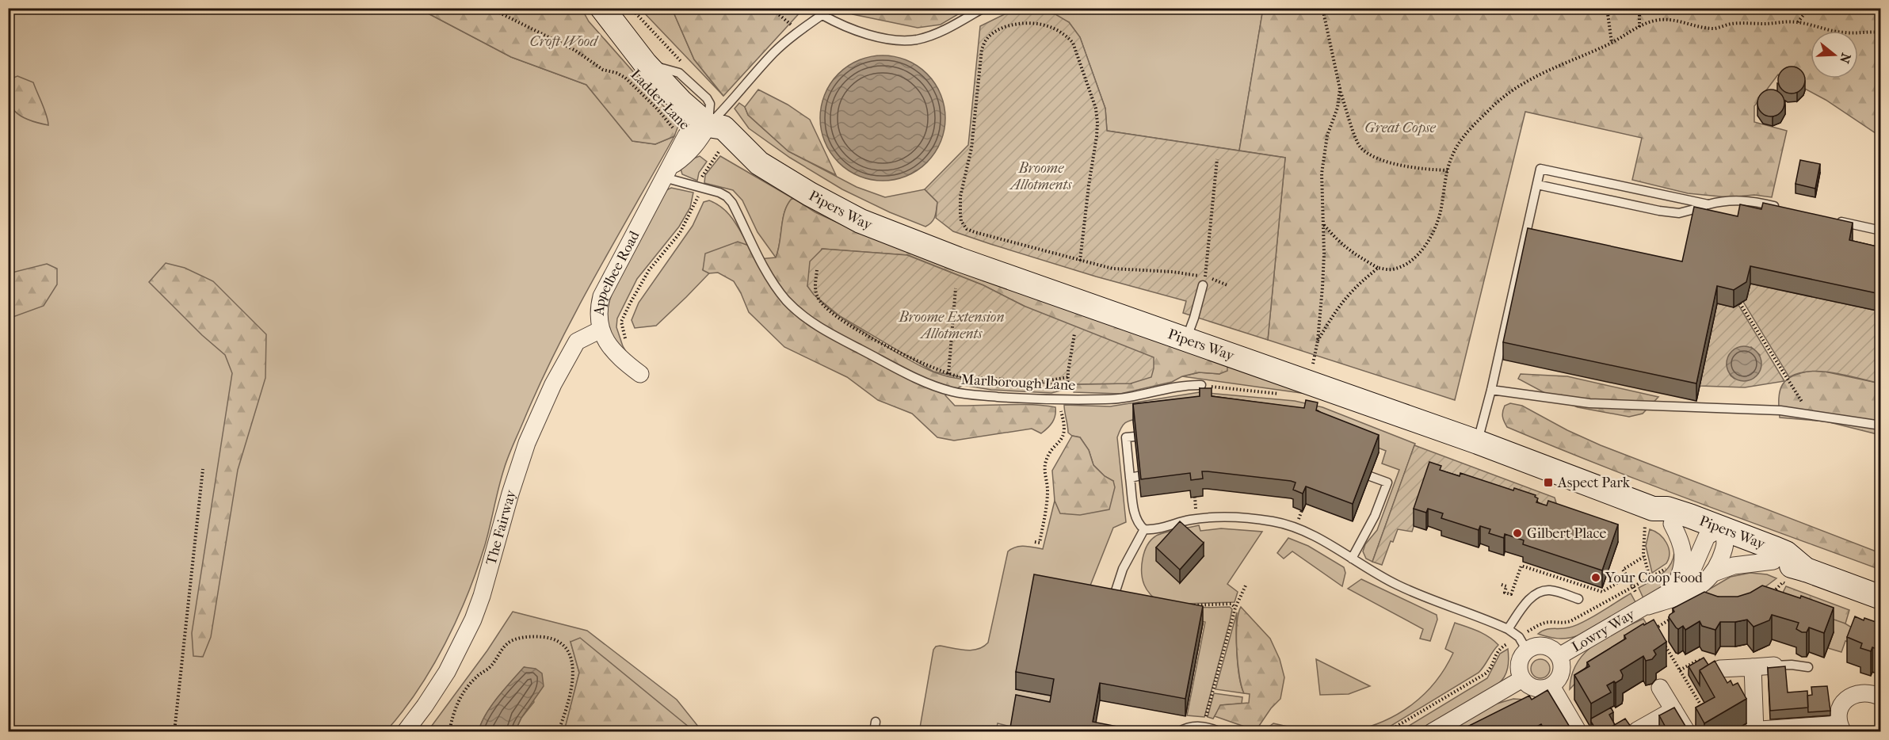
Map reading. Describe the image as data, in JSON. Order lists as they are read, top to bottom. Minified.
{"streets":{"main road":["Pipers Way"],"street":["Appelbee Road","The Fairway","Lowry Way"],"lane":["Marlborough Lane"],"path":["Ladder Lane"]},"crossings":[["Ladder Lane","Pipers Way"],["Ladder Lane","Appelbee Road"],["Pipers Way","Appelbee Road"],["Pipers Way","Lowry Way"],["Appelbee Road","Marlborough Lane"],["Appelbee Road","The Fairway"]],"parks":["Croft Wood","Great Copse","Broome Allotments","Broome Extension Allotments"],"places":{"transit":["Aspect Park"],"other":["Gilbert Place","Your Coop Food"]},"north":"right"}
